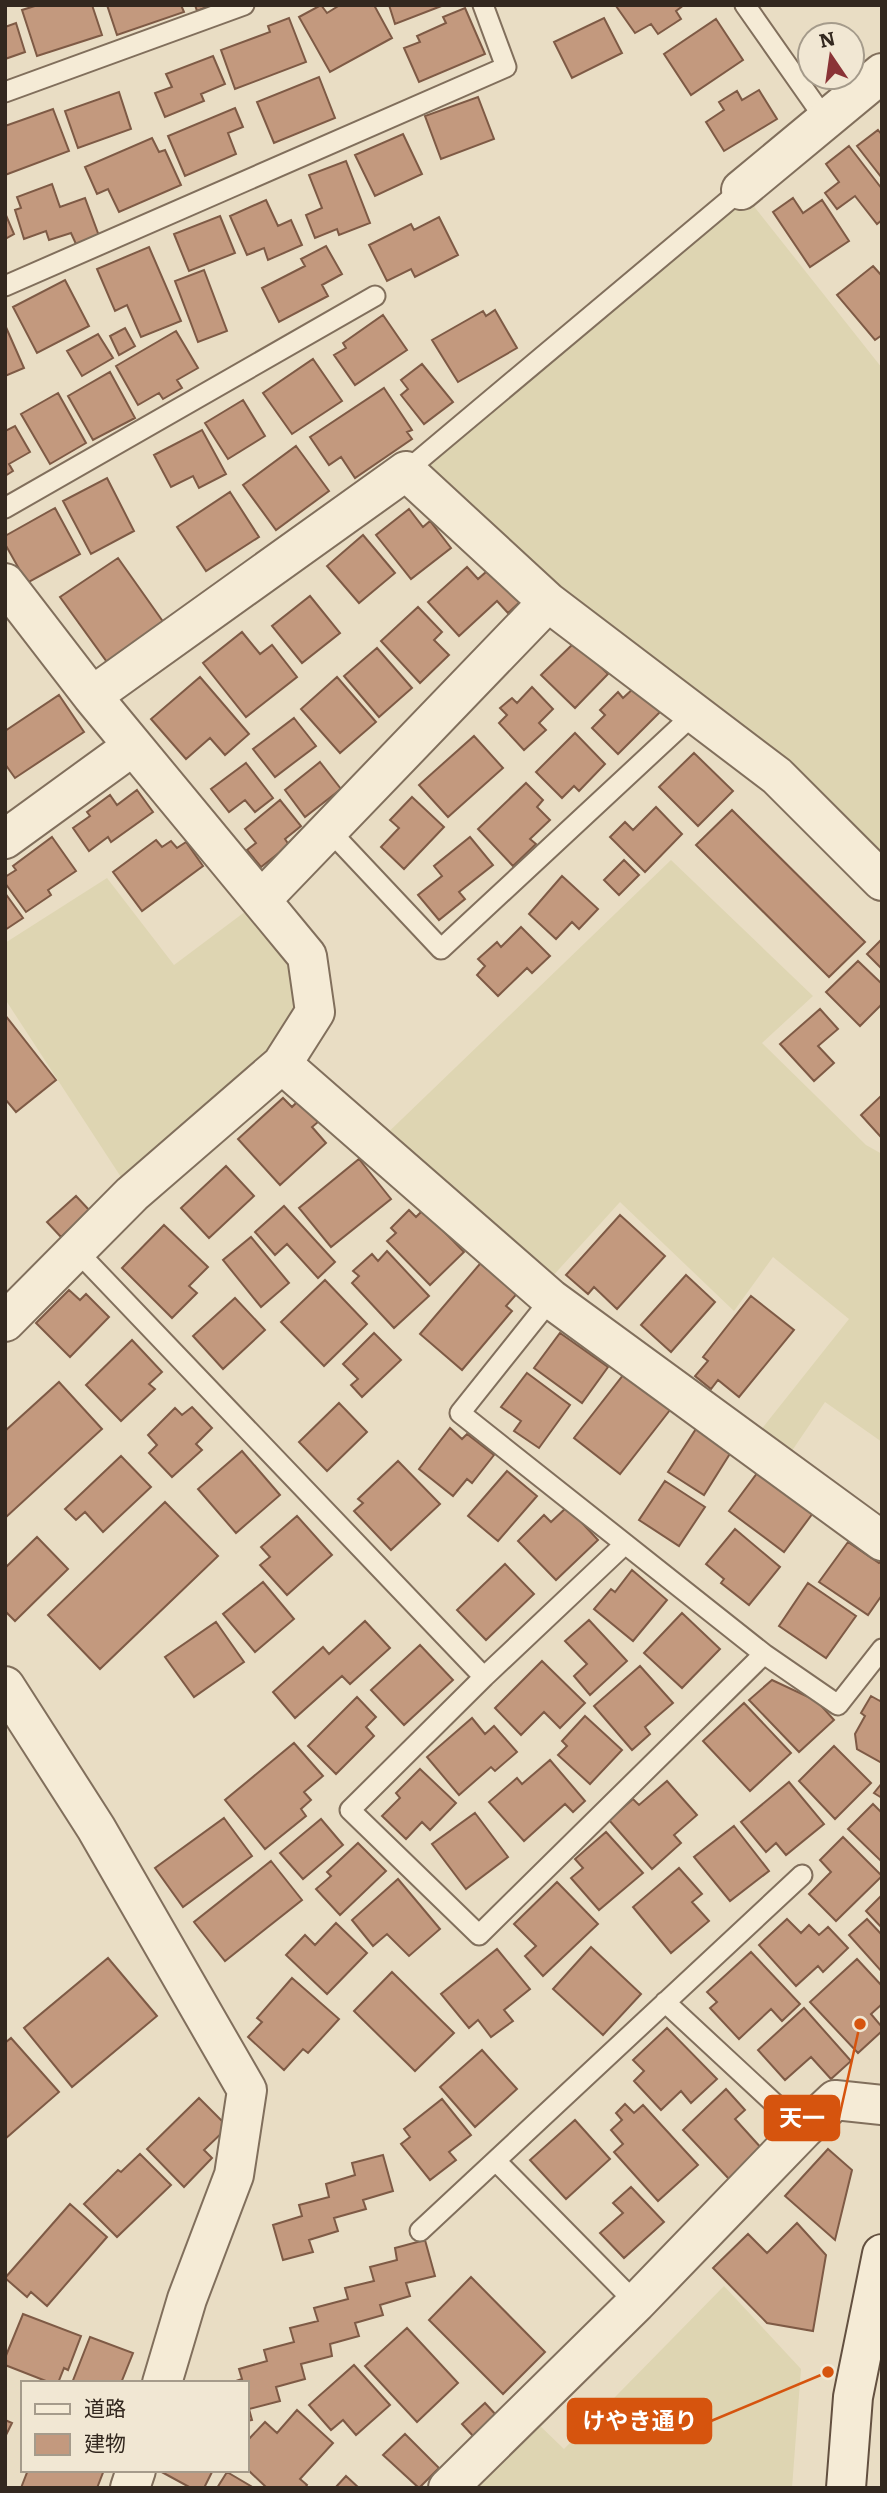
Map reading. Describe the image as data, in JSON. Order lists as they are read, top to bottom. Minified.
{"places":["天一","けやき通り"],"legend":["道路","建物"],"north":"top"}
